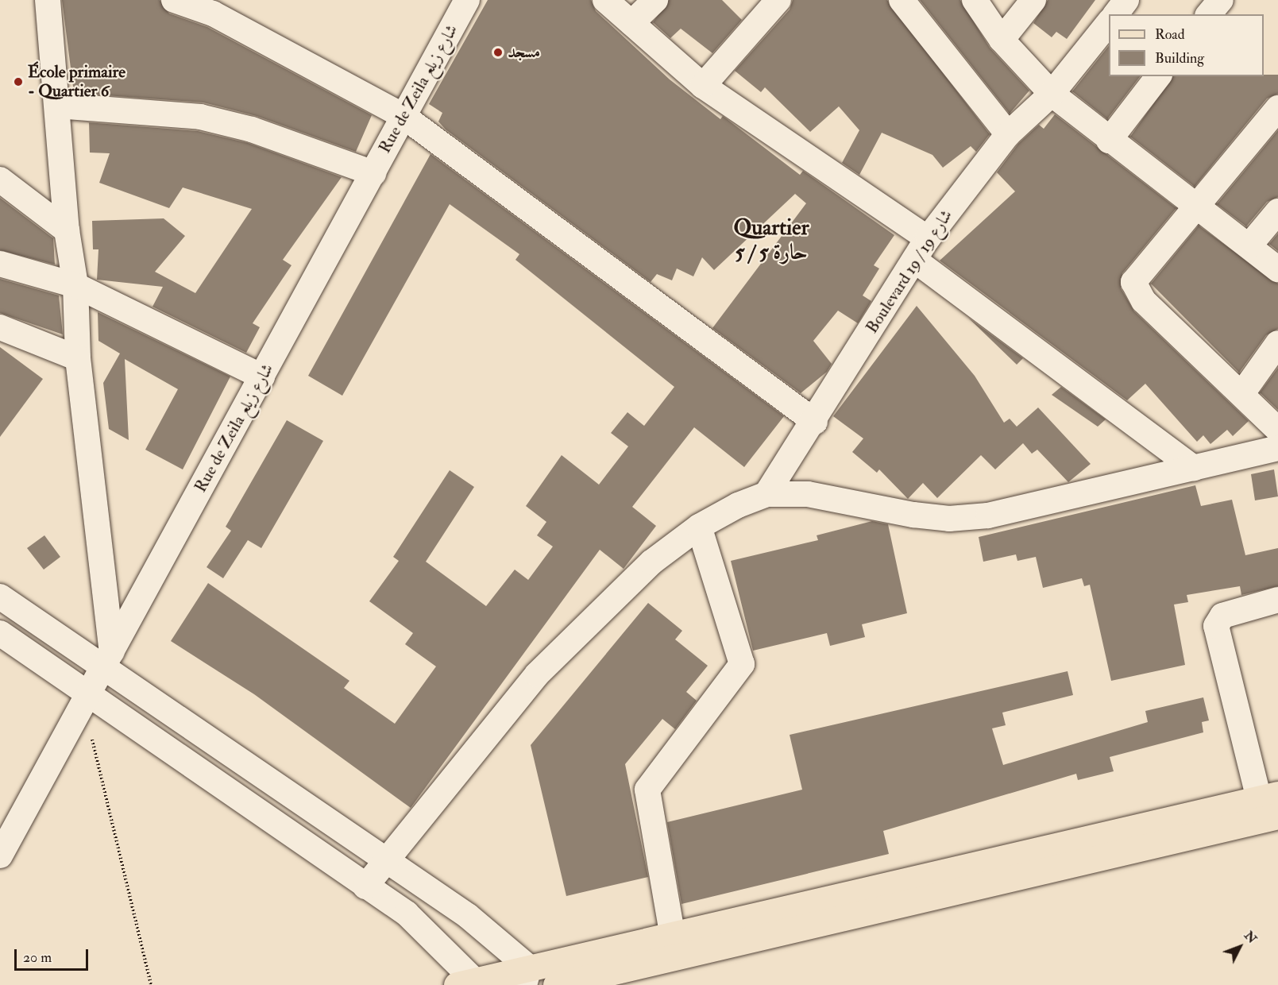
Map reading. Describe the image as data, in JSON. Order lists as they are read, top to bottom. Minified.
{"streets":{"street":["Rue de Zeila شارع زيلع","Boulevard 19 / شارع 19"]},"districts":["Quartier 5 / حارة 5"],"places":["مسجد","École primaire - Quartier 6"],"legend":["Road","Building"],"scale_bar":"20 m","north":"top right"}
